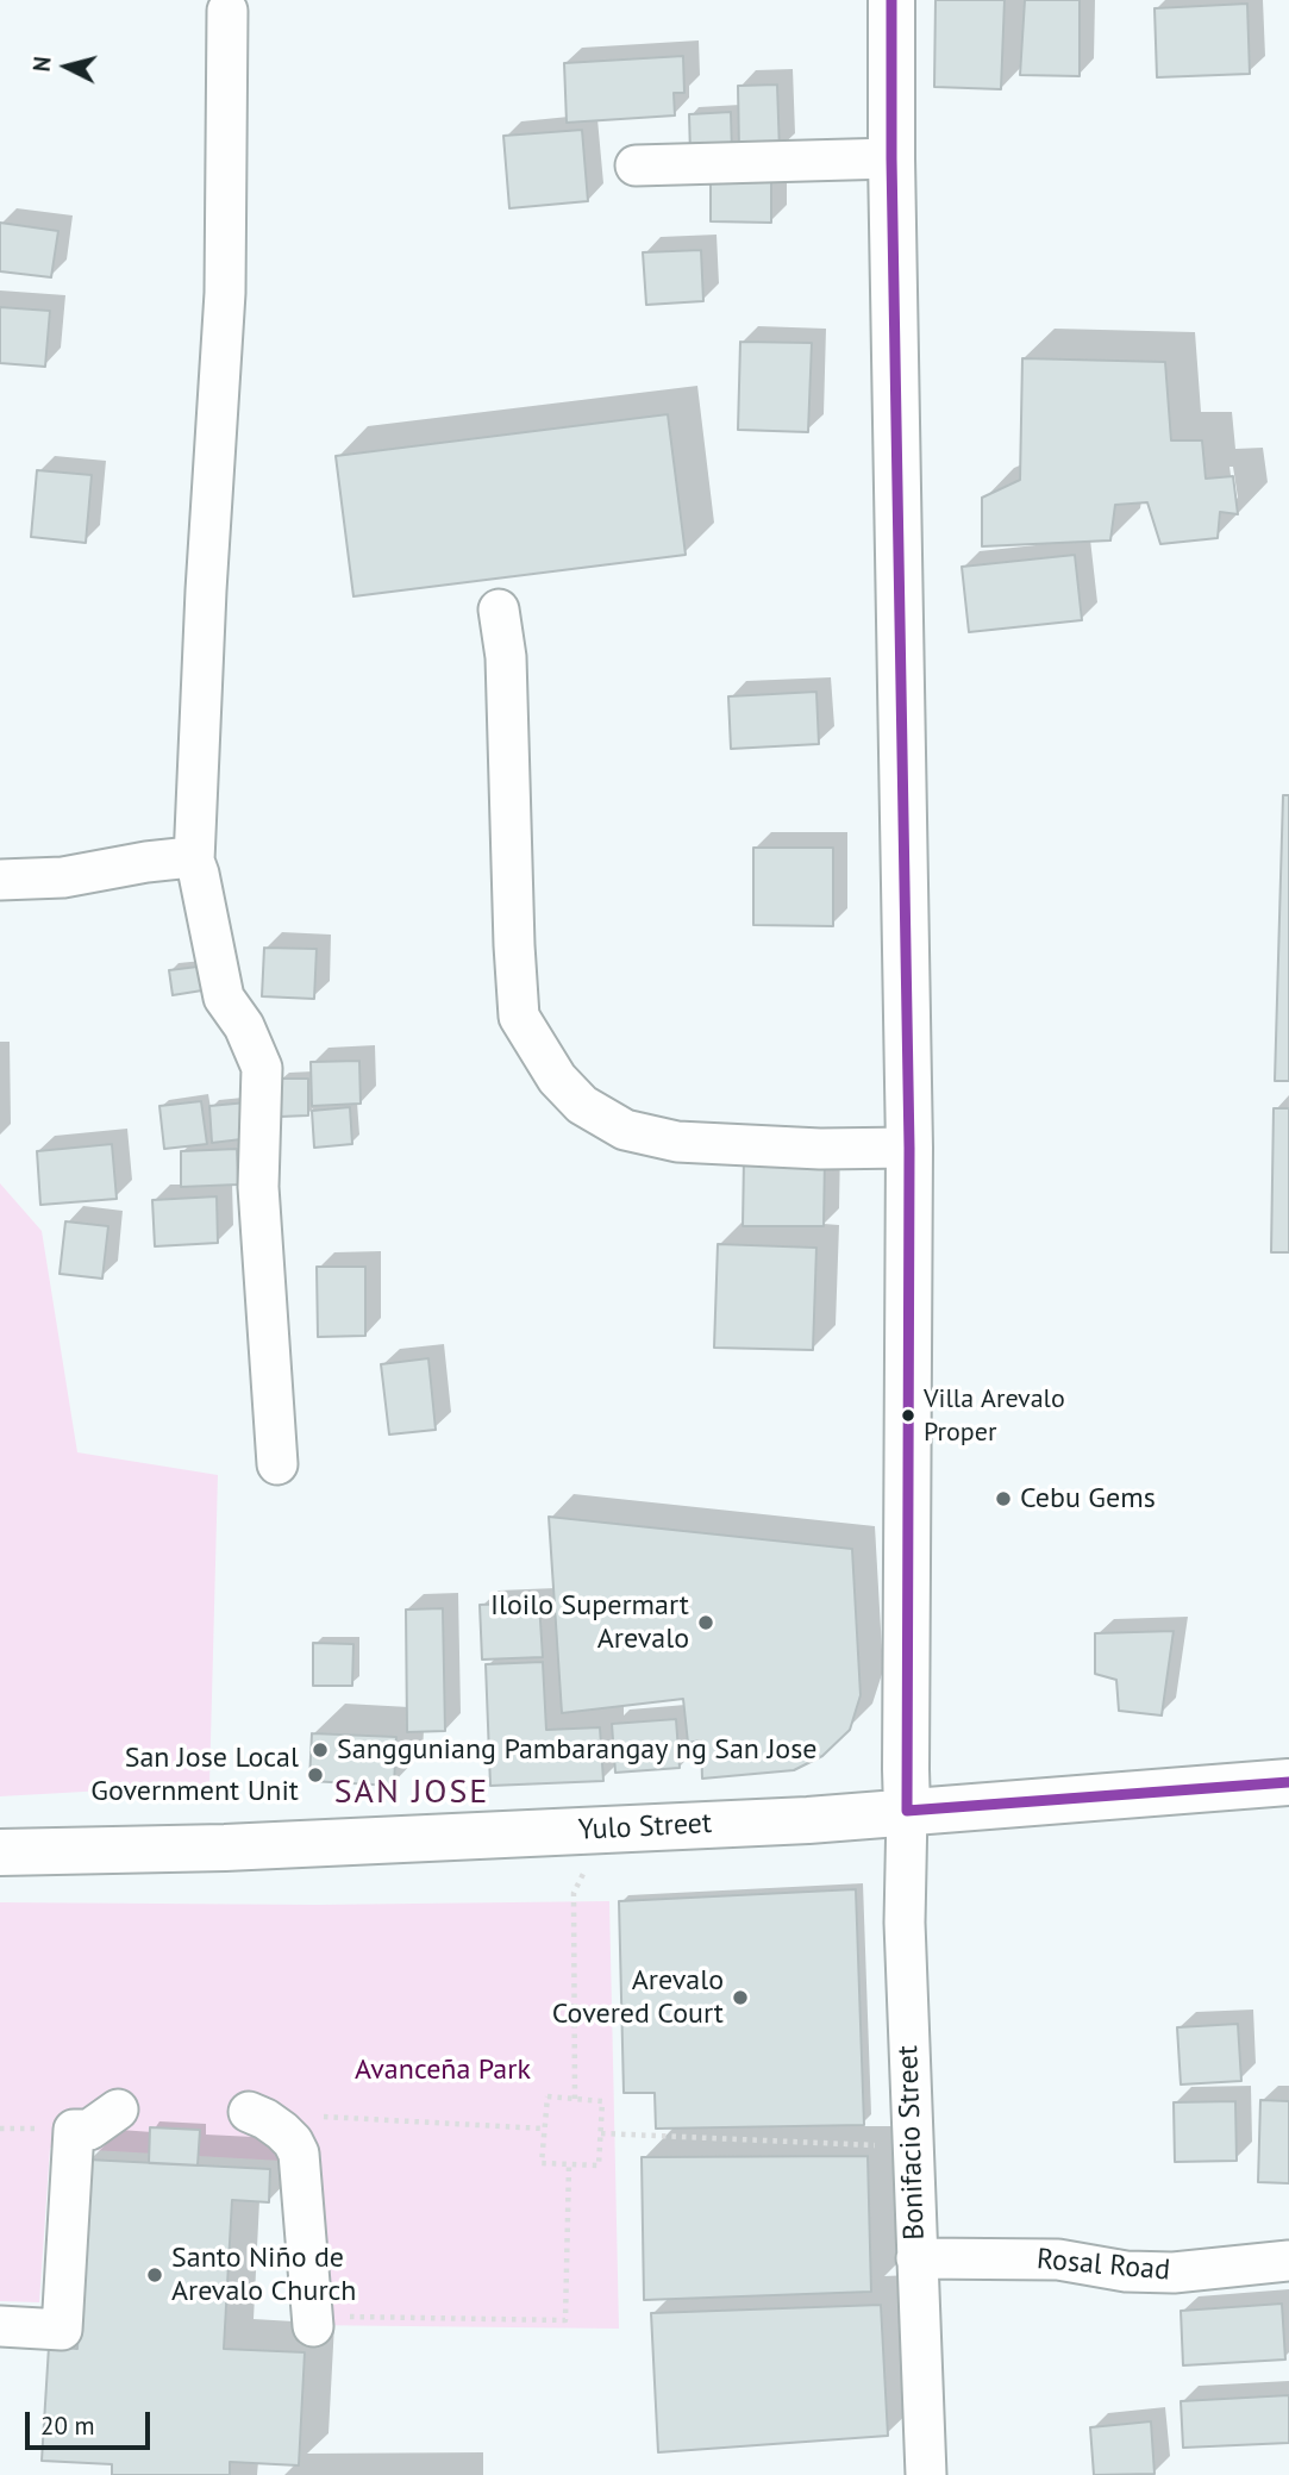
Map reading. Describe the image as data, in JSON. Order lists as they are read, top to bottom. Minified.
{"streets":{"main road":["Yulo Street"],"street":["Bonifacio Street","Rosal Road"]},"crossings":[["Yulo Street","Bonifacio Street"],["Bonifacio Street","Rosal Road"]],"districts":["SAN JOSE"],"parks":["Avanceña Park"],"places":["Villa Arevalo Proper","Cebu Gems","Iloilo Supermart Arevalo","Sangguniang Pambarangay ng San Jose","San Jose Local Government Unit","Arevalo Covered Court","Santo Niño de Arevalo Church"],"scale_bar":"20 m","north":"left"}
